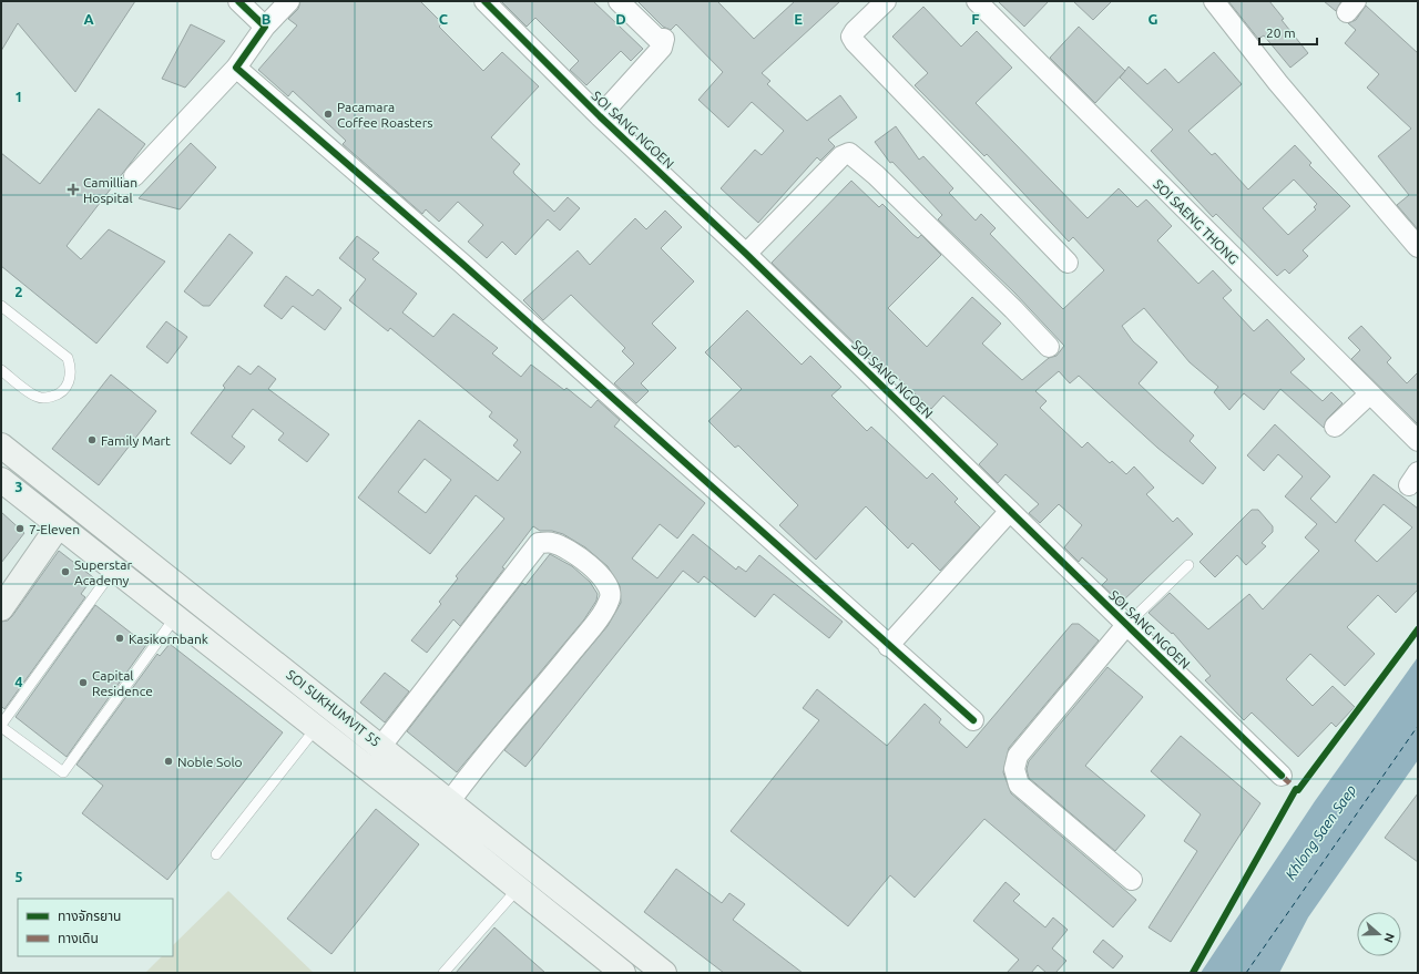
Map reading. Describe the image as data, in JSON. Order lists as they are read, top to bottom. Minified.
{"streets":{"main road":["SOI SUKHUMVIT 55"],"street":["SOI SANG NGOEN","SOI SAENG THONG"]},"water":["Khlong Saen Saep"],"places":{"other":["Pacamara Coffee Roasters","Family Mart","7-Eleven","Superstar Academy","Kasikornbank","Capital Residence","Noble Solo"],"health":["Camillian Hospital"]},"legend":["ทางจักรยาน","ทางเดิน"],"scale_bar":"20 m","north":"right","grid":{"columns":["A","B","C","D","E","F","G"],"rows":["1","2","3","4","5"]}}
